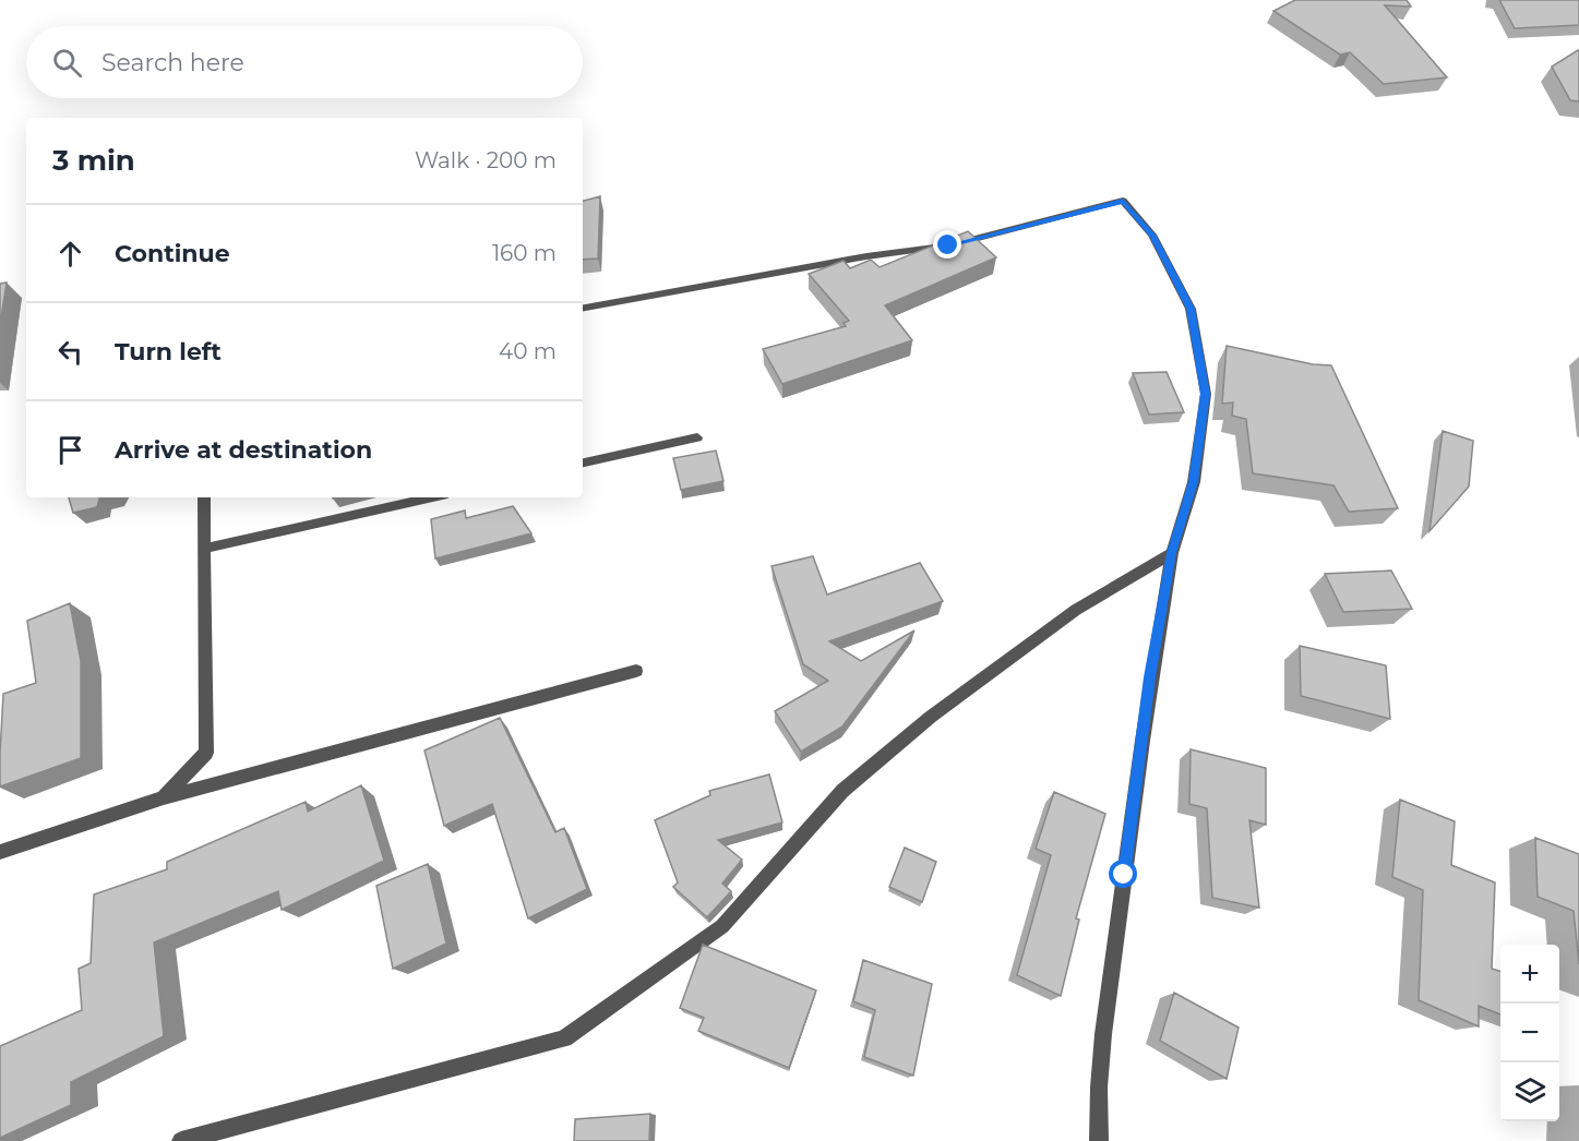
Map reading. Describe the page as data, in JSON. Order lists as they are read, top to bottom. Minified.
{"page":{"search":"Search here","heading":["3 min","Walk · 200 m"],"list":[["Continue","160 m"],["Turn left","40 m"],"Arrive at destination"],"map_buttons":["+","−"]}}
